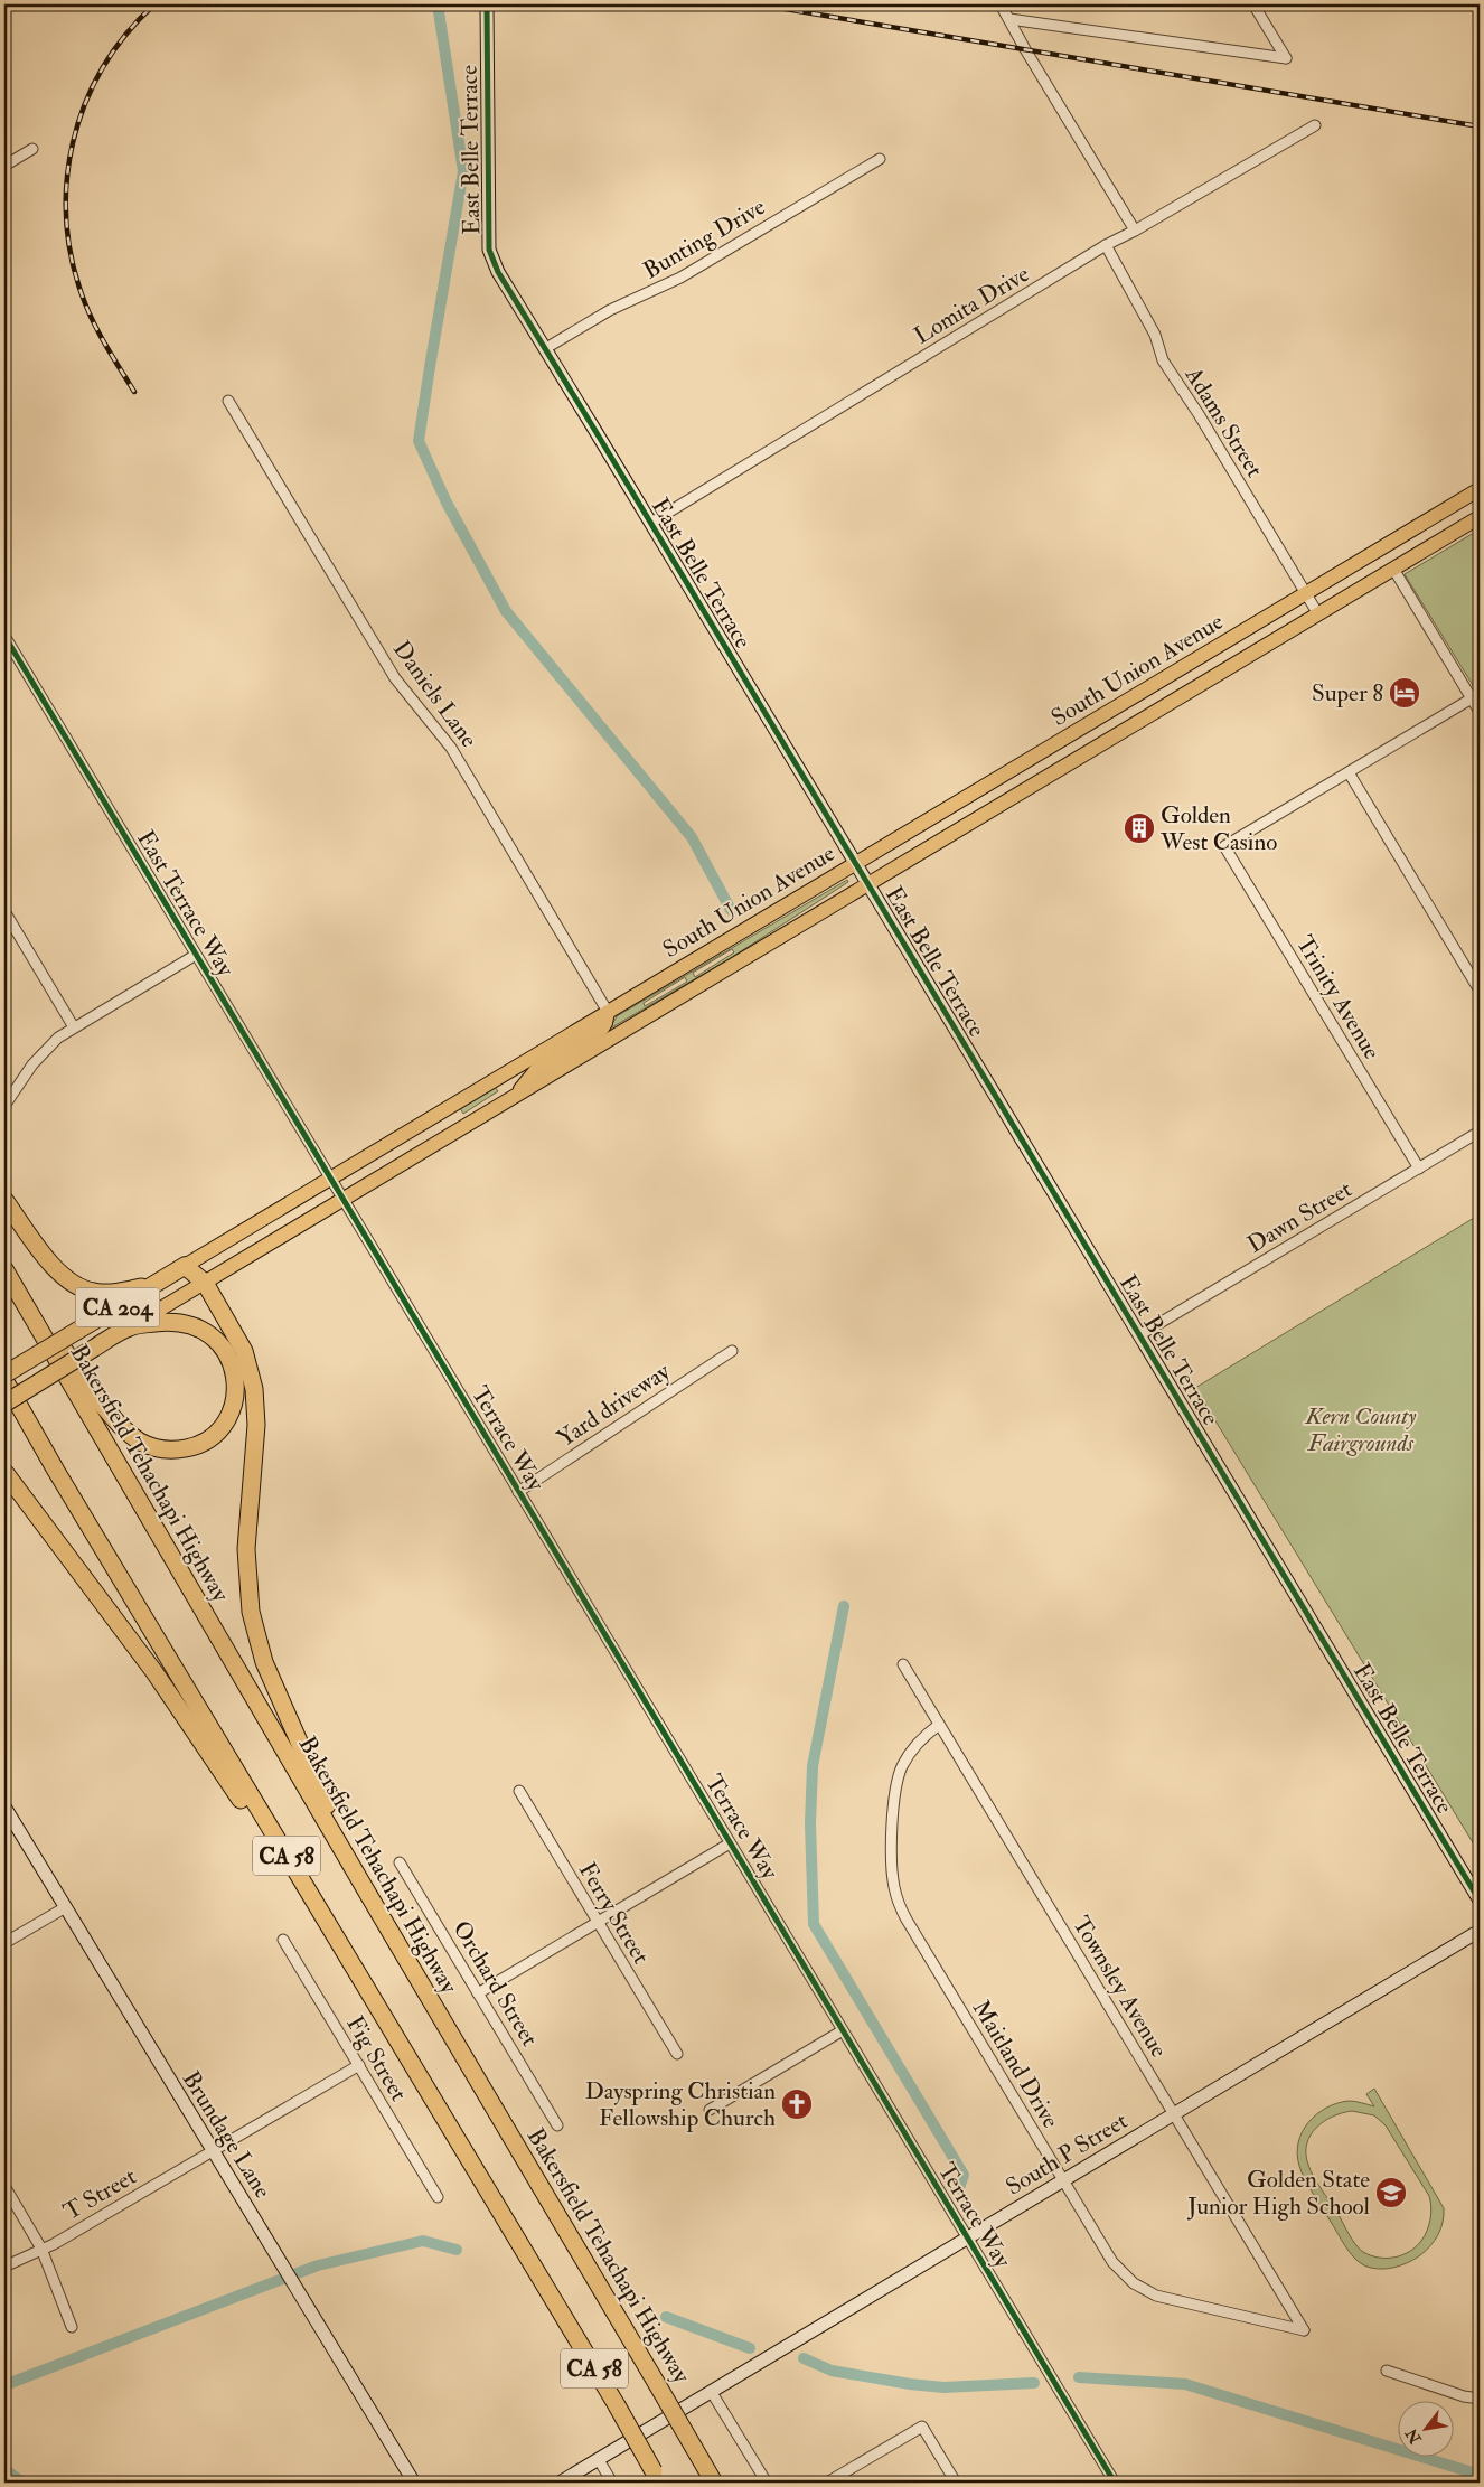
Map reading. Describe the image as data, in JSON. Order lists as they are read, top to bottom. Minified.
{"streets":{"highway":["CA 204","Bakersfield Tehachapi Highway","CA 58"],"main road":["South Union Avenue"],"street":["East Belle Terrace","Bunting Drive","Lomita Drive","Adams Street","Daniels Lane","East Terrace Way","Trinity Avenue","Dawn Street","Yard driveway","Terrace Way","Ferry Street","Orchard Street","Townsley Avenue","Fig Street","Maitland Drive","Brundage Lane","South P Street","T Street"]},"crossings":[["East Belle Terrace","Bunting Drive"],["East Belle Terrace","Lomita Drive"],["East Belle Terrace","South Union Avenue"],["East Belle Terrace","Dawn Street"],["Lomita Drive","Adams Street"],["Adams Street","South Union Avenue"],["South Union Avenue","Daniels Lane"],["South Union Avenue","East Terrace Way"],["South Union Avenue","CA 204"],["South Union Avenue","Terrace Way"],["East Terrace Way","Terrace Way"],["Trinity Avenue","Dawn Street"],["Yard driveway","Terrace Way"],["Terrace Way","South P Street"],["Townsley Avenue","Maitland Drive"],["Townsley Avenue","South P Street"],["Fig Street","T Street"],["Maitland Drive","South P Street"],["Brundage Lane","T Street"]],"parks":["Kern County Fairgrounds"],"places":{"hotel":["Super 8"],"building":["Golden West Casino"],"church":["Dayspring Christian Fellowship Church"],"school or university":["Golden State Junior High School"]},"north":"bottom left"}
